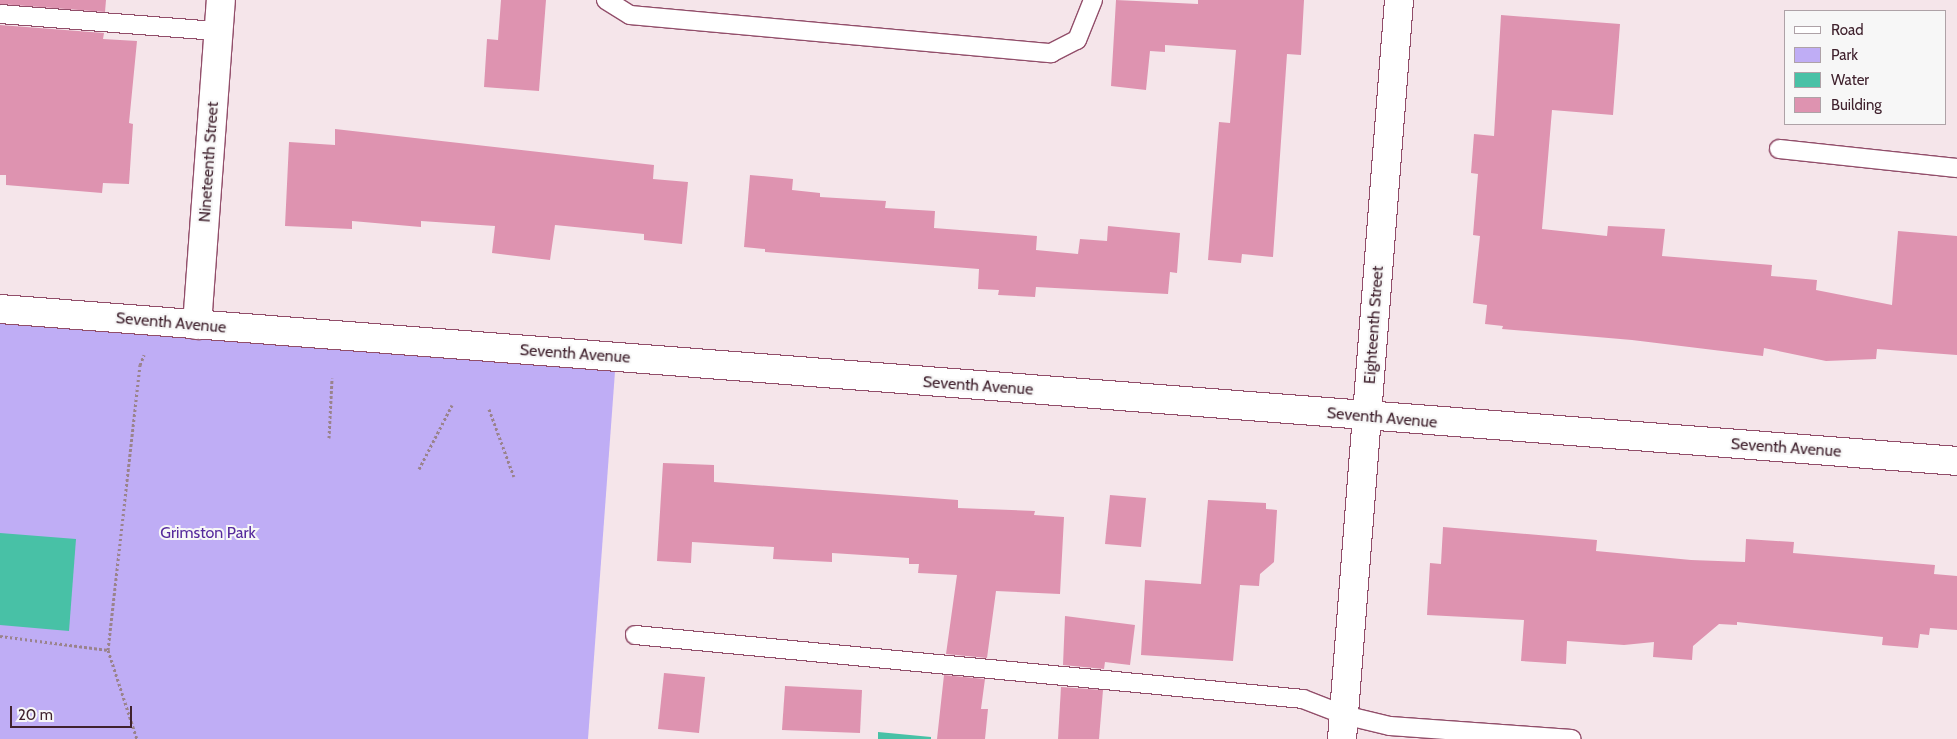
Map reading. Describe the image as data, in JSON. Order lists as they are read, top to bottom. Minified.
{"streets":{"street":["Nineteenth Street","Seventh Avenue","Eighteenth Street"]},"crossings":[["Nineteenth Street","Seventh Avenue"],["Seventh Avenue","Eighteenth Street"]],"parks":["Grimston Park"],"legend":["Road","Park","Water","Building"],"scale_bar":"20 m"}
